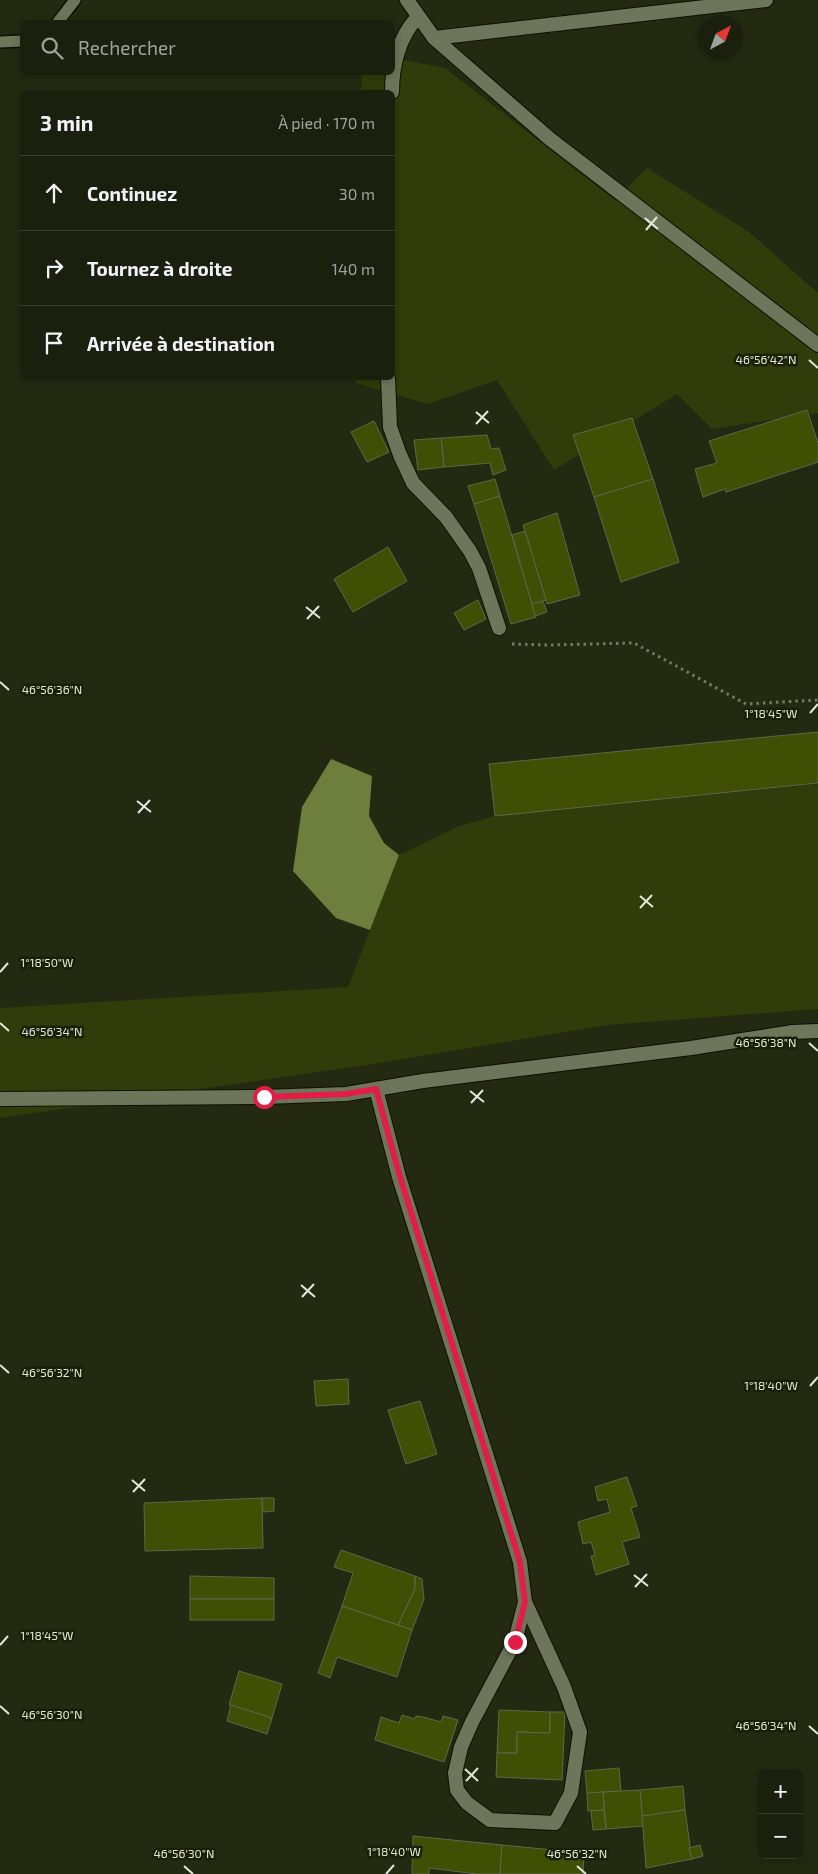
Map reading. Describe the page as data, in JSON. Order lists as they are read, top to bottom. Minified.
{"north":"top right","page":{"search":"Rechercher","heading":["3 min","À pied · 170 m"],"list":[["Continuez","30 m"],["Tournez à droite","140 m"],"Arrivée à destination"],"map_buttons":["+","−"]},"coordinates":["46°56'42\"N","46°56'36\"N","1°18'45\"W","1°18'50\"W","46°56'34\"N","46°56'38\"N","46°56'32\"N","1°18'40\"W","46°56'30\"N"]}
